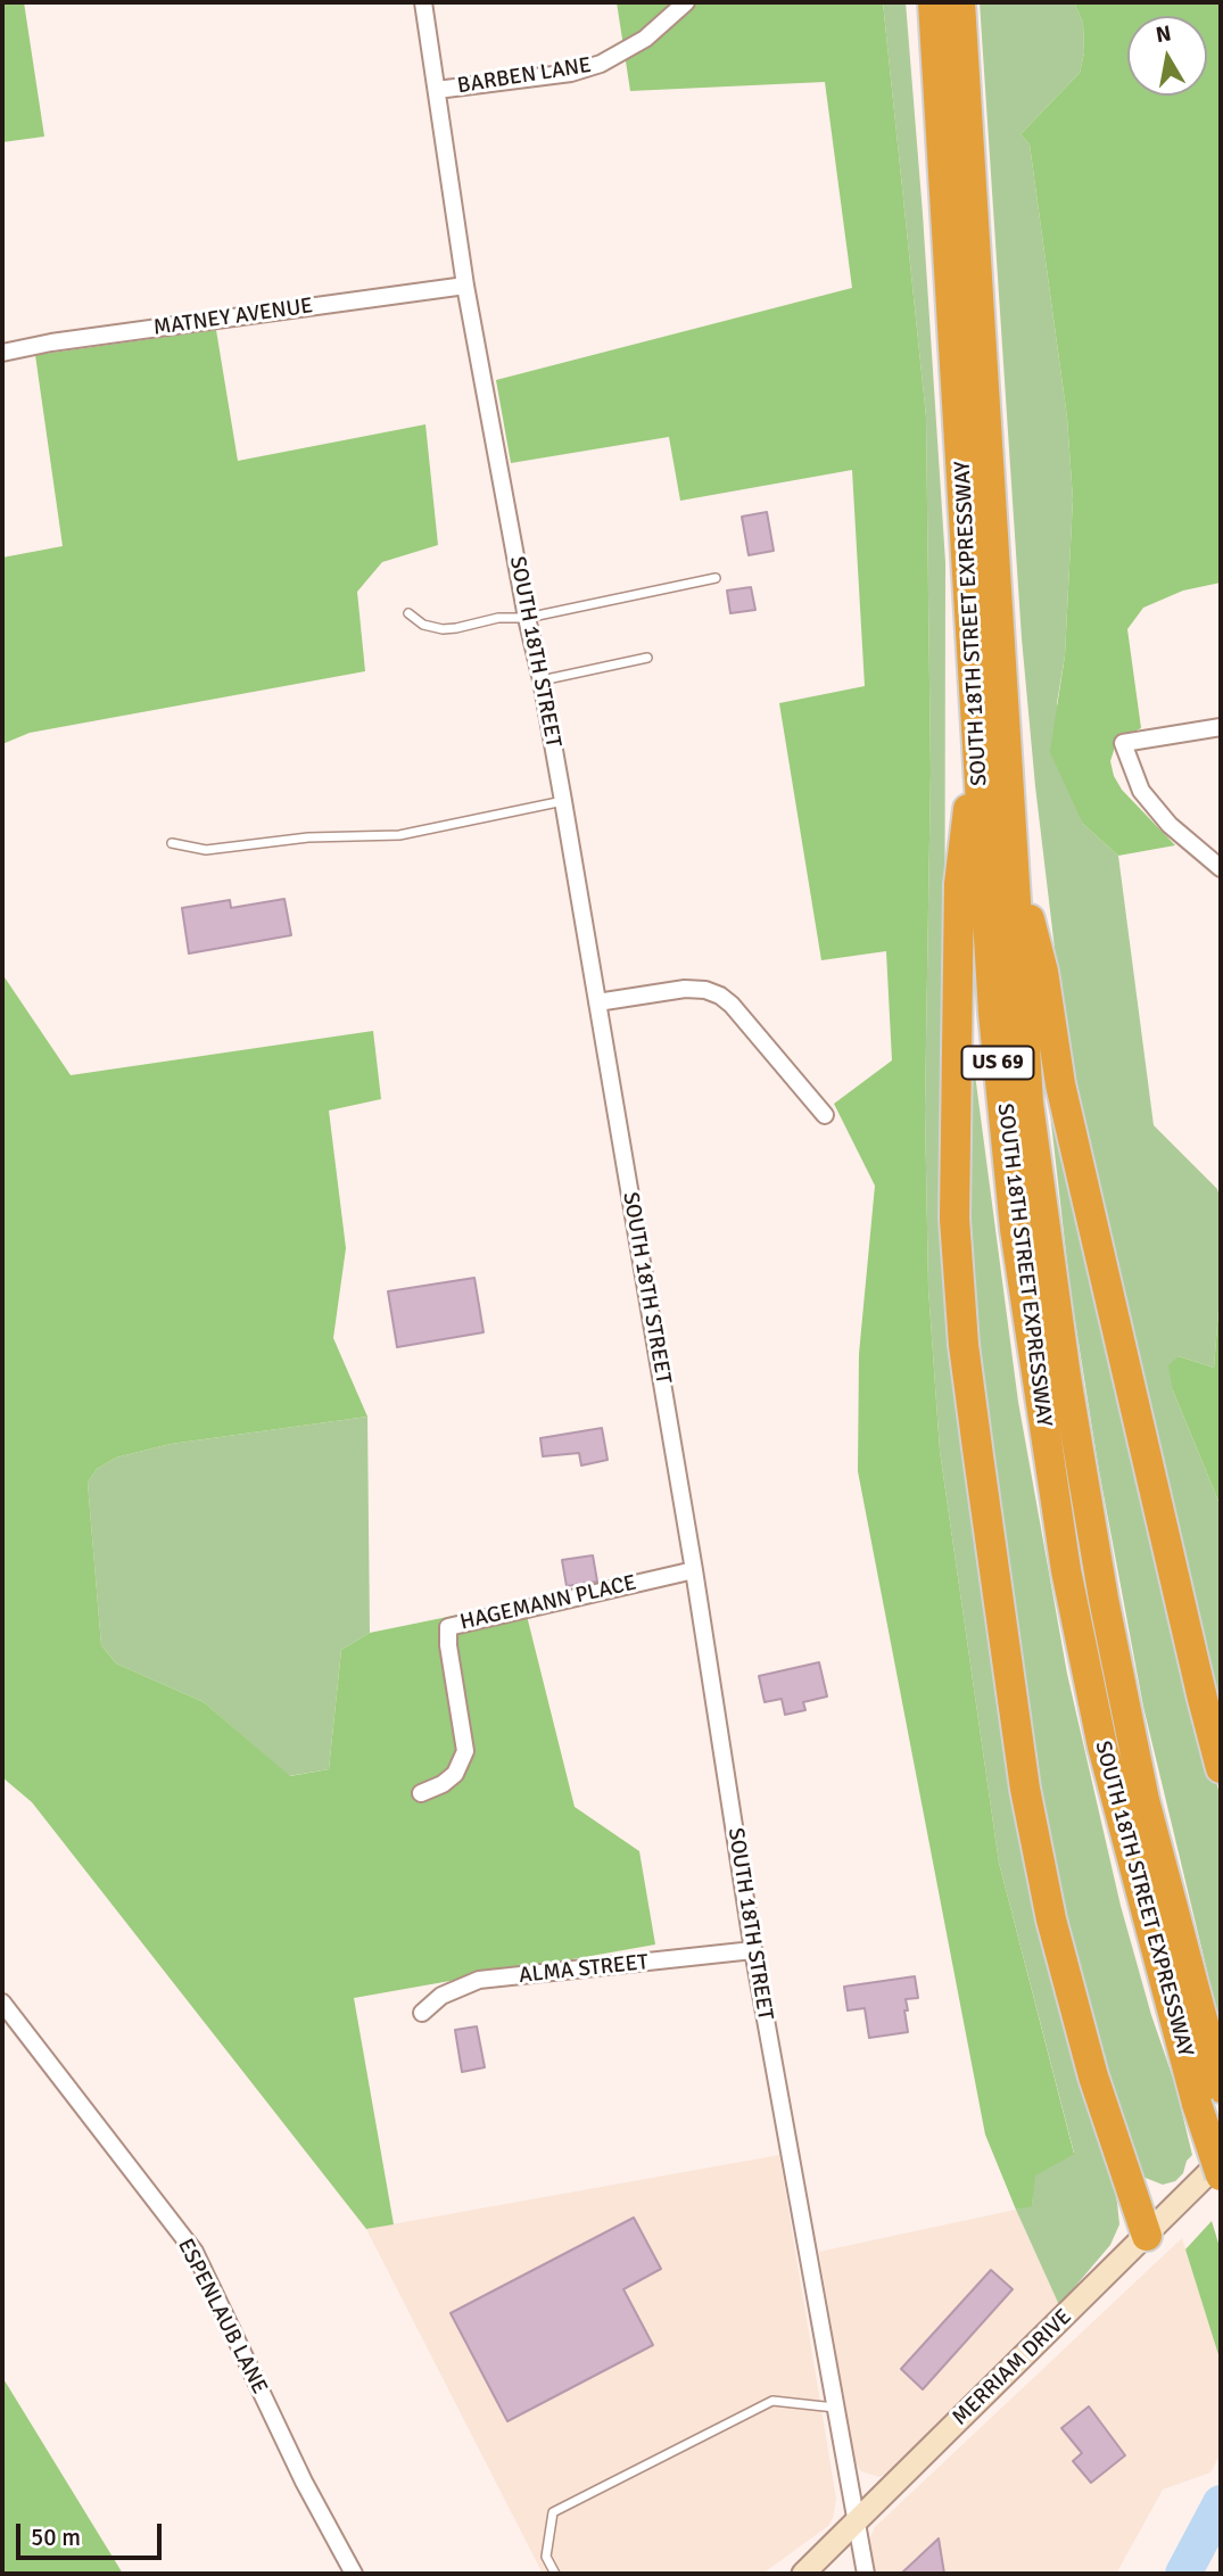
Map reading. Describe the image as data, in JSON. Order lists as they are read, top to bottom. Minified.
{"streets":{"highway":["SOUTH 18TH STREET EXPRESSWAY","US 69"],"main road":["MERRIAM DRIVE"],"street":["BARBEN LANE","MATNEY AVENUE","SOUTH 18TH STREET","HAGEMANN PLACE","ALMA STREET","ESPENLAUB LANE"]},"crossings":[["BARBEN LANE","SOUTH 18TH STREET"],["MATNEY AVENUE","SOUTH 18TH STREET"],["SOUTH 18TH STREET","HAGEMANN PLACE"],["SOUTH 18TH STREET","ALMA STREET"],["SOUTH 18TH STREET","MERRIAM DRIVE"]],"scale_bar":"50 m","north":"top"}
